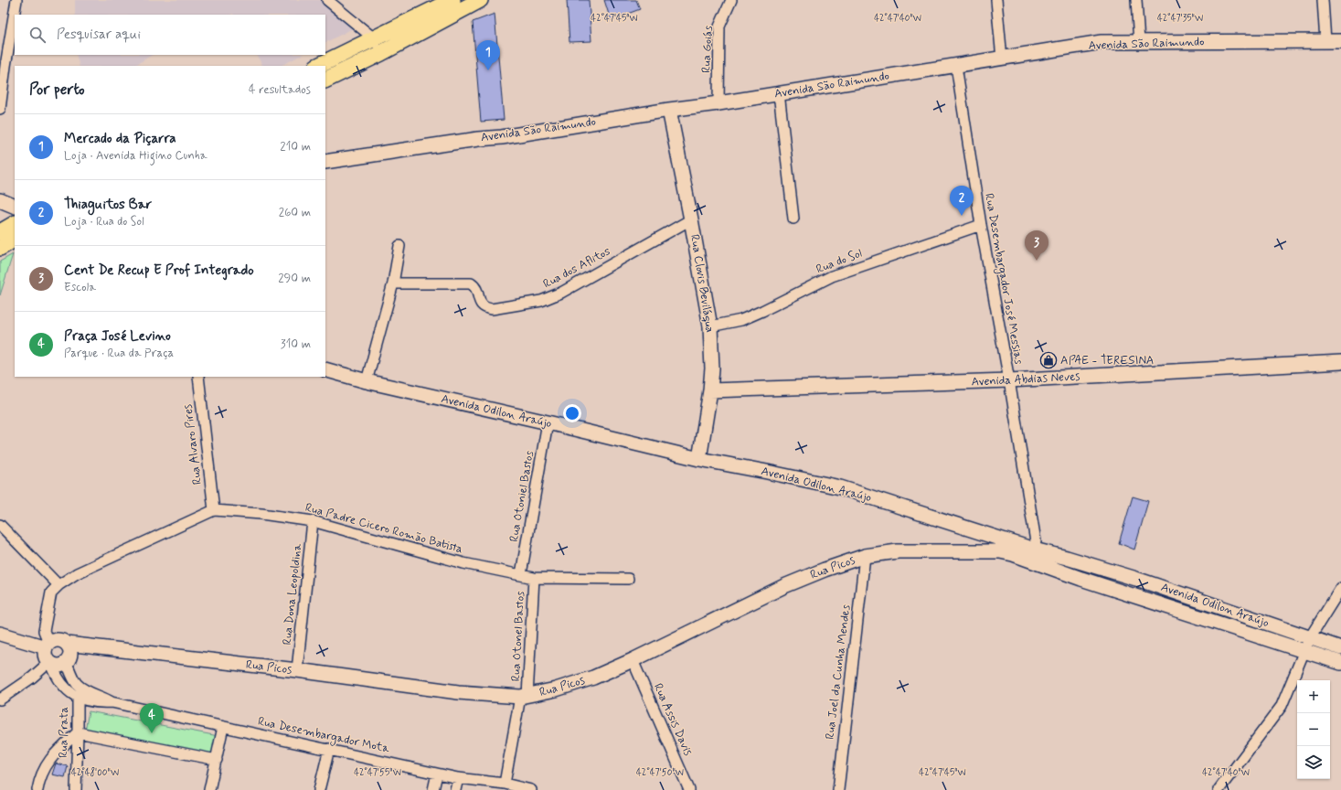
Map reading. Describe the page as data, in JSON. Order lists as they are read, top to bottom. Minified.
{"streets":{"main road":["Avenida São Raimundo","Rua Clovis Beviláqua","Avenida Abdias Neves","Avenida Odilon Araújo","Rua Picos"],"street":["Rua Goiás","Rua do Sol","Rua dos Aflitos","Rua Desembargador José Messias","Rua Alvaro Pires","Rua Otoniel Bastos","Rua Padre Cicero Romão Batista","Rua Dona Leopoldina","Rua Otonel Bastos","Rua Joel da Cunha Mendes","Rua Assis Davis","Rua Prata","Rua Desembargador Mota"]},"crossings":[["Avenida São Raimundo","Rua Goiás"],["Avenida São Raimundo","Rua Desembargador José Messias"],["Avenida São Raimundo","Rua Clovis Beviláqua"],["Rua do Sol","Rua Desembargador José Messias"],["Rua do Sol","Rua Clovis Beviláqua"],["Rua dos Aflitos","Rua Clovis Beviláqua"],["Rua Desembargador José Messias","Avenida Abdias Neves"],["Rua Desembargador José Messias","Avenida Odilon Araújo"],["Rua Desembargador José Messias","Rua Picos"],["Rua Clovis Beviláqua","Avenida Abdias Neves"],["Rua Clovis Beviláqua","Avenida Odilon Araújo"],["Avenida Odilon Araújo","Rua Otoniel Bastos"],["Avenida Odilon Araújo","Rua Picos"],["Rua Alvaro Pires","Rua Padre Cicero Romão Batista"],["Rua Otoniel Bastos","Rua Padre Cicero Romão Batista"],["Rua Padre Cicero Romão Batista","Rua Picos"],["Rua Padre Cicero Romão Batista","Rua Dona Leopoldina"],["Rua Padre Cicero Romão Batista","Rua Otonel Bastos"],["Rua Padre Cicero Romão Batista","Rua Desembargador Mota"],["Rua Picos","Rua Dona Leopoldina"],["Rua Picos","Rua Otonel Bastos"],["Rua Picos","Rua Joel da Cunha Mendes"],["Rua Picos","Rua Assis Davis"],["Rua Picos","Rua Desembargador Mota"],["Rua Otonel Bastos","Rua Desembargador Mota"],["Rua Prata","Rua Desembargador Mota"]],"places":{"shop":["APAE - TERESINA"]},"page":{"search":"Pesquisar aqui","pins":["1","2","3","4"],"heading":["Por perto","4 resultados"],"list":[{"mark":"1","name":"Mercado da Piçarra","note":"Loja · Avenida Higino Cunha","value":"210 m"},{"mark":"2","name":"Thiaguitos Bar","note":"Loja · Rua do Sol","value":"260 m"},{"mark":"3","name":"Cent De Recup E Prof Integrado","note":"Escola","value":"290 m"},{"mark":"4","name":"Praça José Levino","note":"Parque · Rua da Praça","value":"310 m"}],"map_buttons":["+","−"]},"coordinates":["42°47'45\"W","42°47'40\"W","42°47'35\"W","42°48'00\"W","42°47'55\"W","42°47'50\"W"]}
